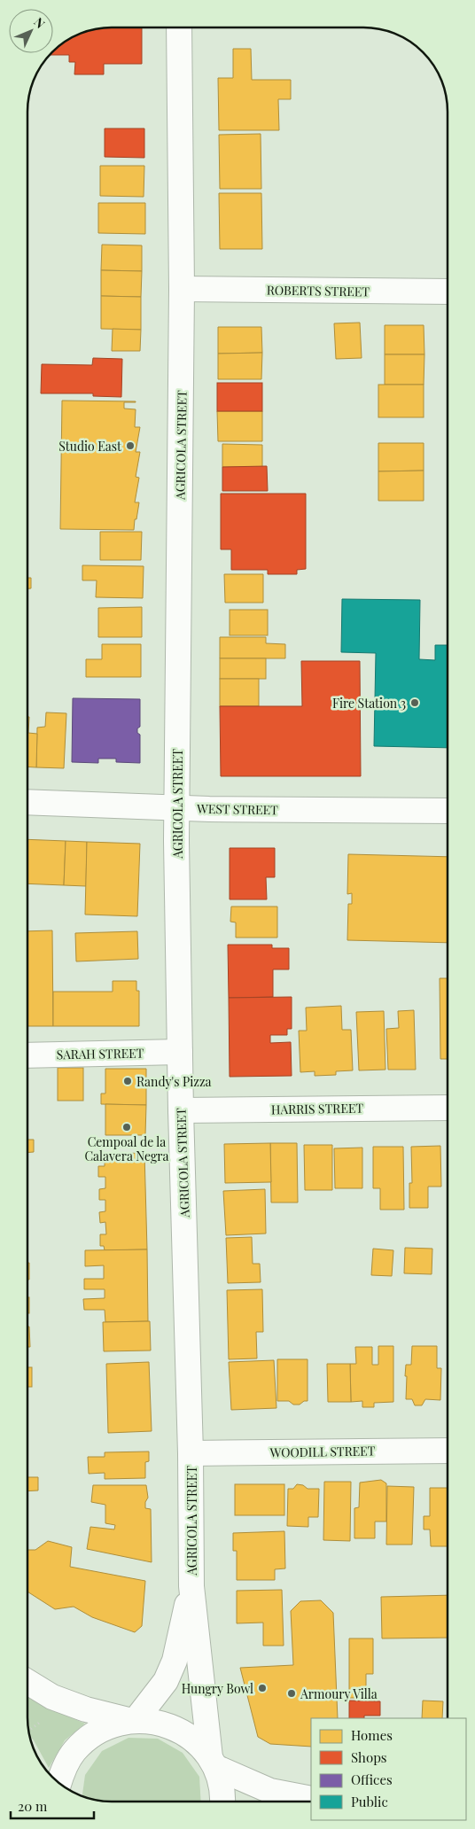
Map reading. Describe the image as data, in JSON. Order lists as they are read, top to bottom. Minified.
{"streets":{"street":["ROBERTS STREET","AGRICOLA STREET","WEST STREET","SARAH STREET","HARRIS STREET","WOODILL STREET"]},"crossings":[["ROBERTS STREET","AGRICOLA STREET"],["AGRICOLA STREET","WEST STREET"],["AGRICOLA STREET","SARAH STREET"],["AGRICOLA STREET","HARRIS STREET"],["AGRICOLA STREET","WOODILL STREET"]],"places":["Studio East","Fire Station 3","Randy's Pizza","Cempoal de la Calavera Negra","Hungry Bowl","Armoury Villa"],"legend":["Homes","Shops","Offices","Public"],"scale_bar":"20 m","north":"top right"}
